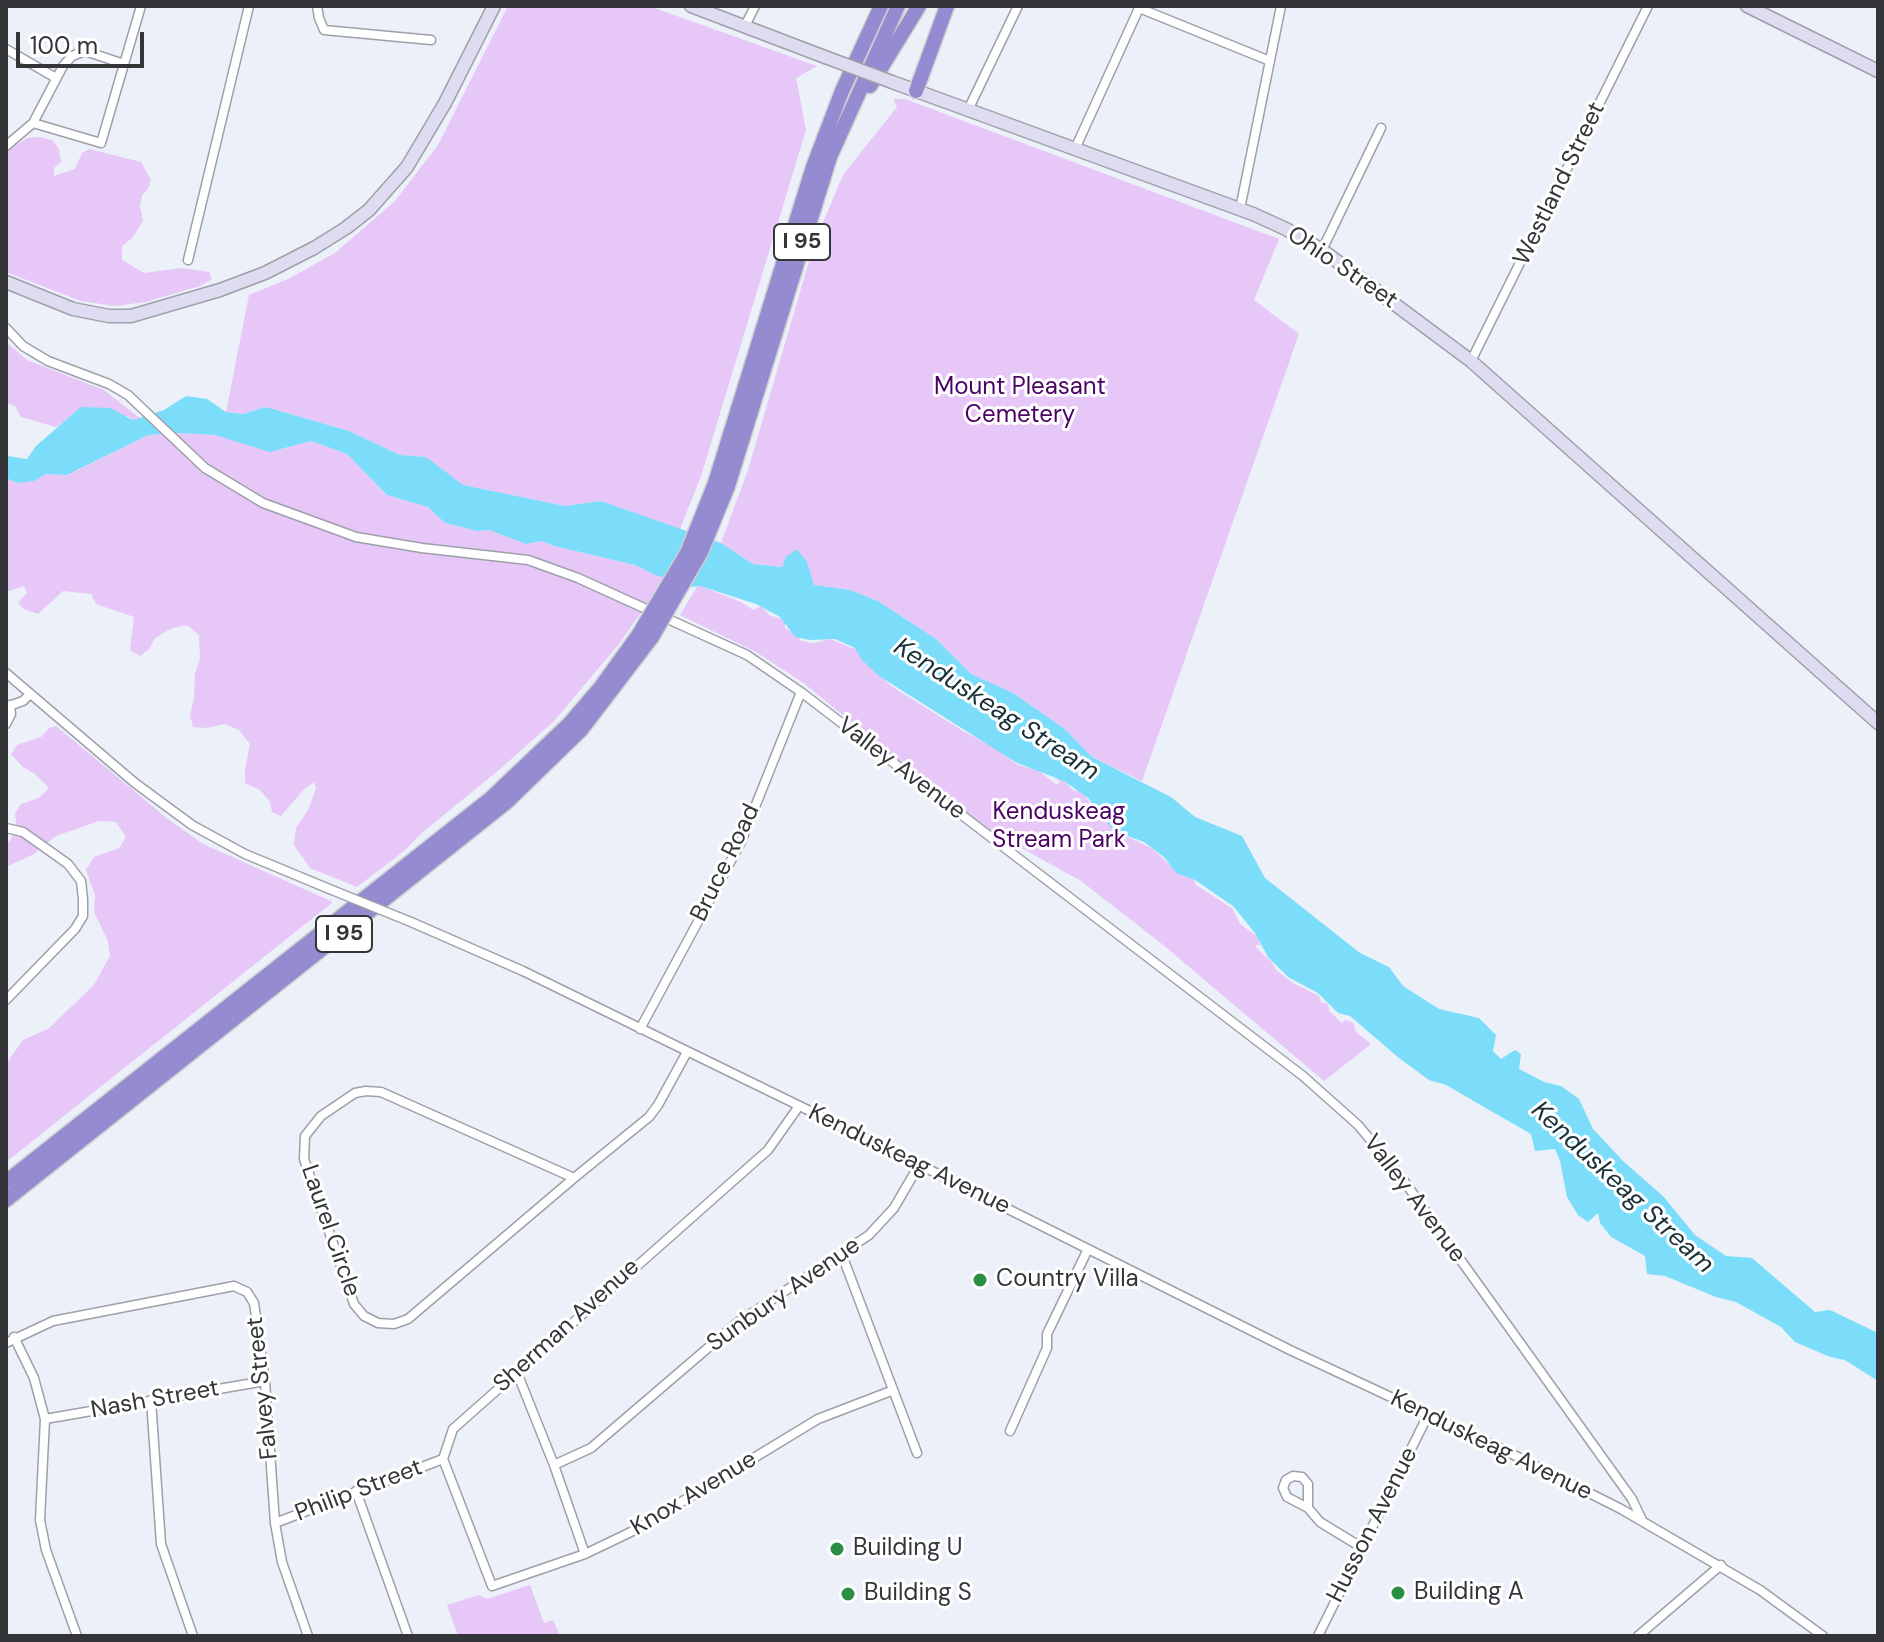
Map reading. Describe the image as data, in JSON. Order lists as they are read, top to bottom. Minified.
{"streets":{"highway":["I 95"],"street":["Westland Street","Ohio Street","Valley Avenue","Bruce Road","Kenduskeag Avenue","Laurel Circle","Sunbury Avenue","Sherman Avenue","Falvey Street","Nash Street","Philip Street","Knox Avenue","Husson Avenue"]},"crossings":[["Westland Street","Ohio Street"],["Valley Avenue","Bruce Road"],["Valley Avenue","Kenduskeag Avenue"],["Bruce Road","Kenduskeag Avenue"],["Kenduskeag Avenue","Laurel Circle"],["Kenduskeag Avenue","Sunbury Avenue"],["Kenduskeag Avenue","Sherman Avenue"],["Kenduskeag Avenue","Husson Avenue"],["Sherman Avenue","Philip Street"],["Sherman Avenue","Knox Avenue"],["Falvey Street","Nash Street"],["Falvey Street","Philip Street"],["Philip Street","Knox Avenue"]],"water":["Kenduskeag Stream"],"parks":["Mount Pleasant Cemetery","Kenduskeag Stream Park"],"places":["Country Villa","Building U","Building A","Building S"],"scale_bar":"100 m"}
